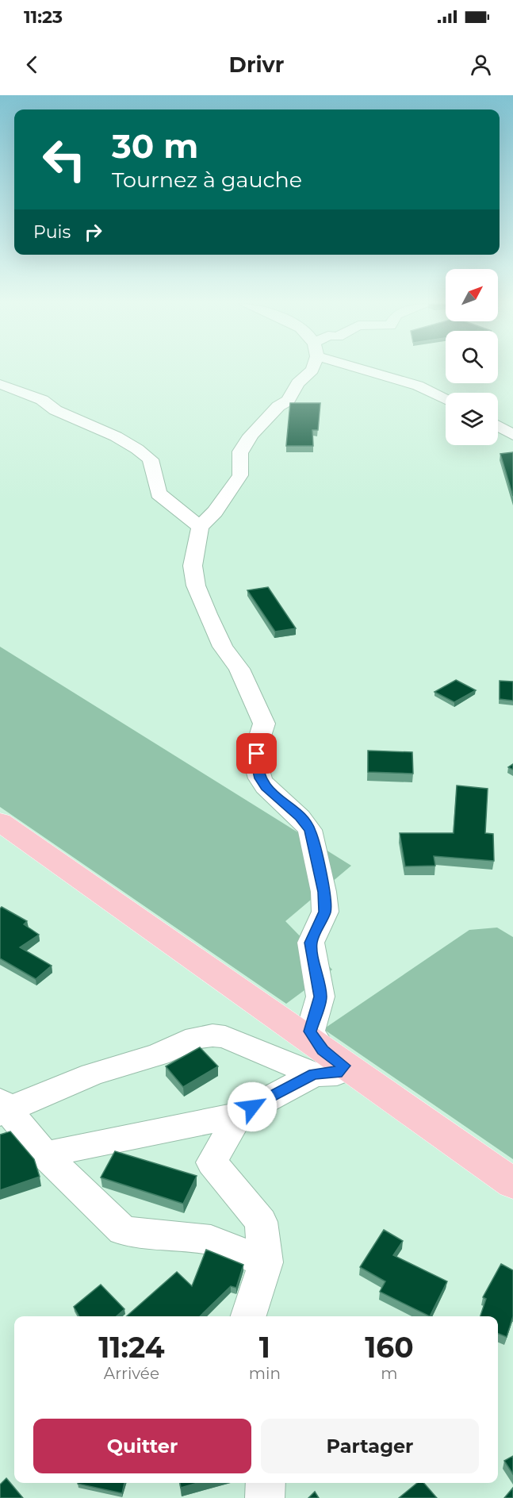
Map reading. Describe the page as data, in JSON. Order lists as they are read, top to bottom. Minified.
{"north":"top right","page":{"status":"11:23","header":"Drivr","turn":["30 m","Tournez à gauche"],"then":"Puis","eta":["11:24","Arrivée","1","min","160","m"],"buttons":["Quitter","Partager"]}}
